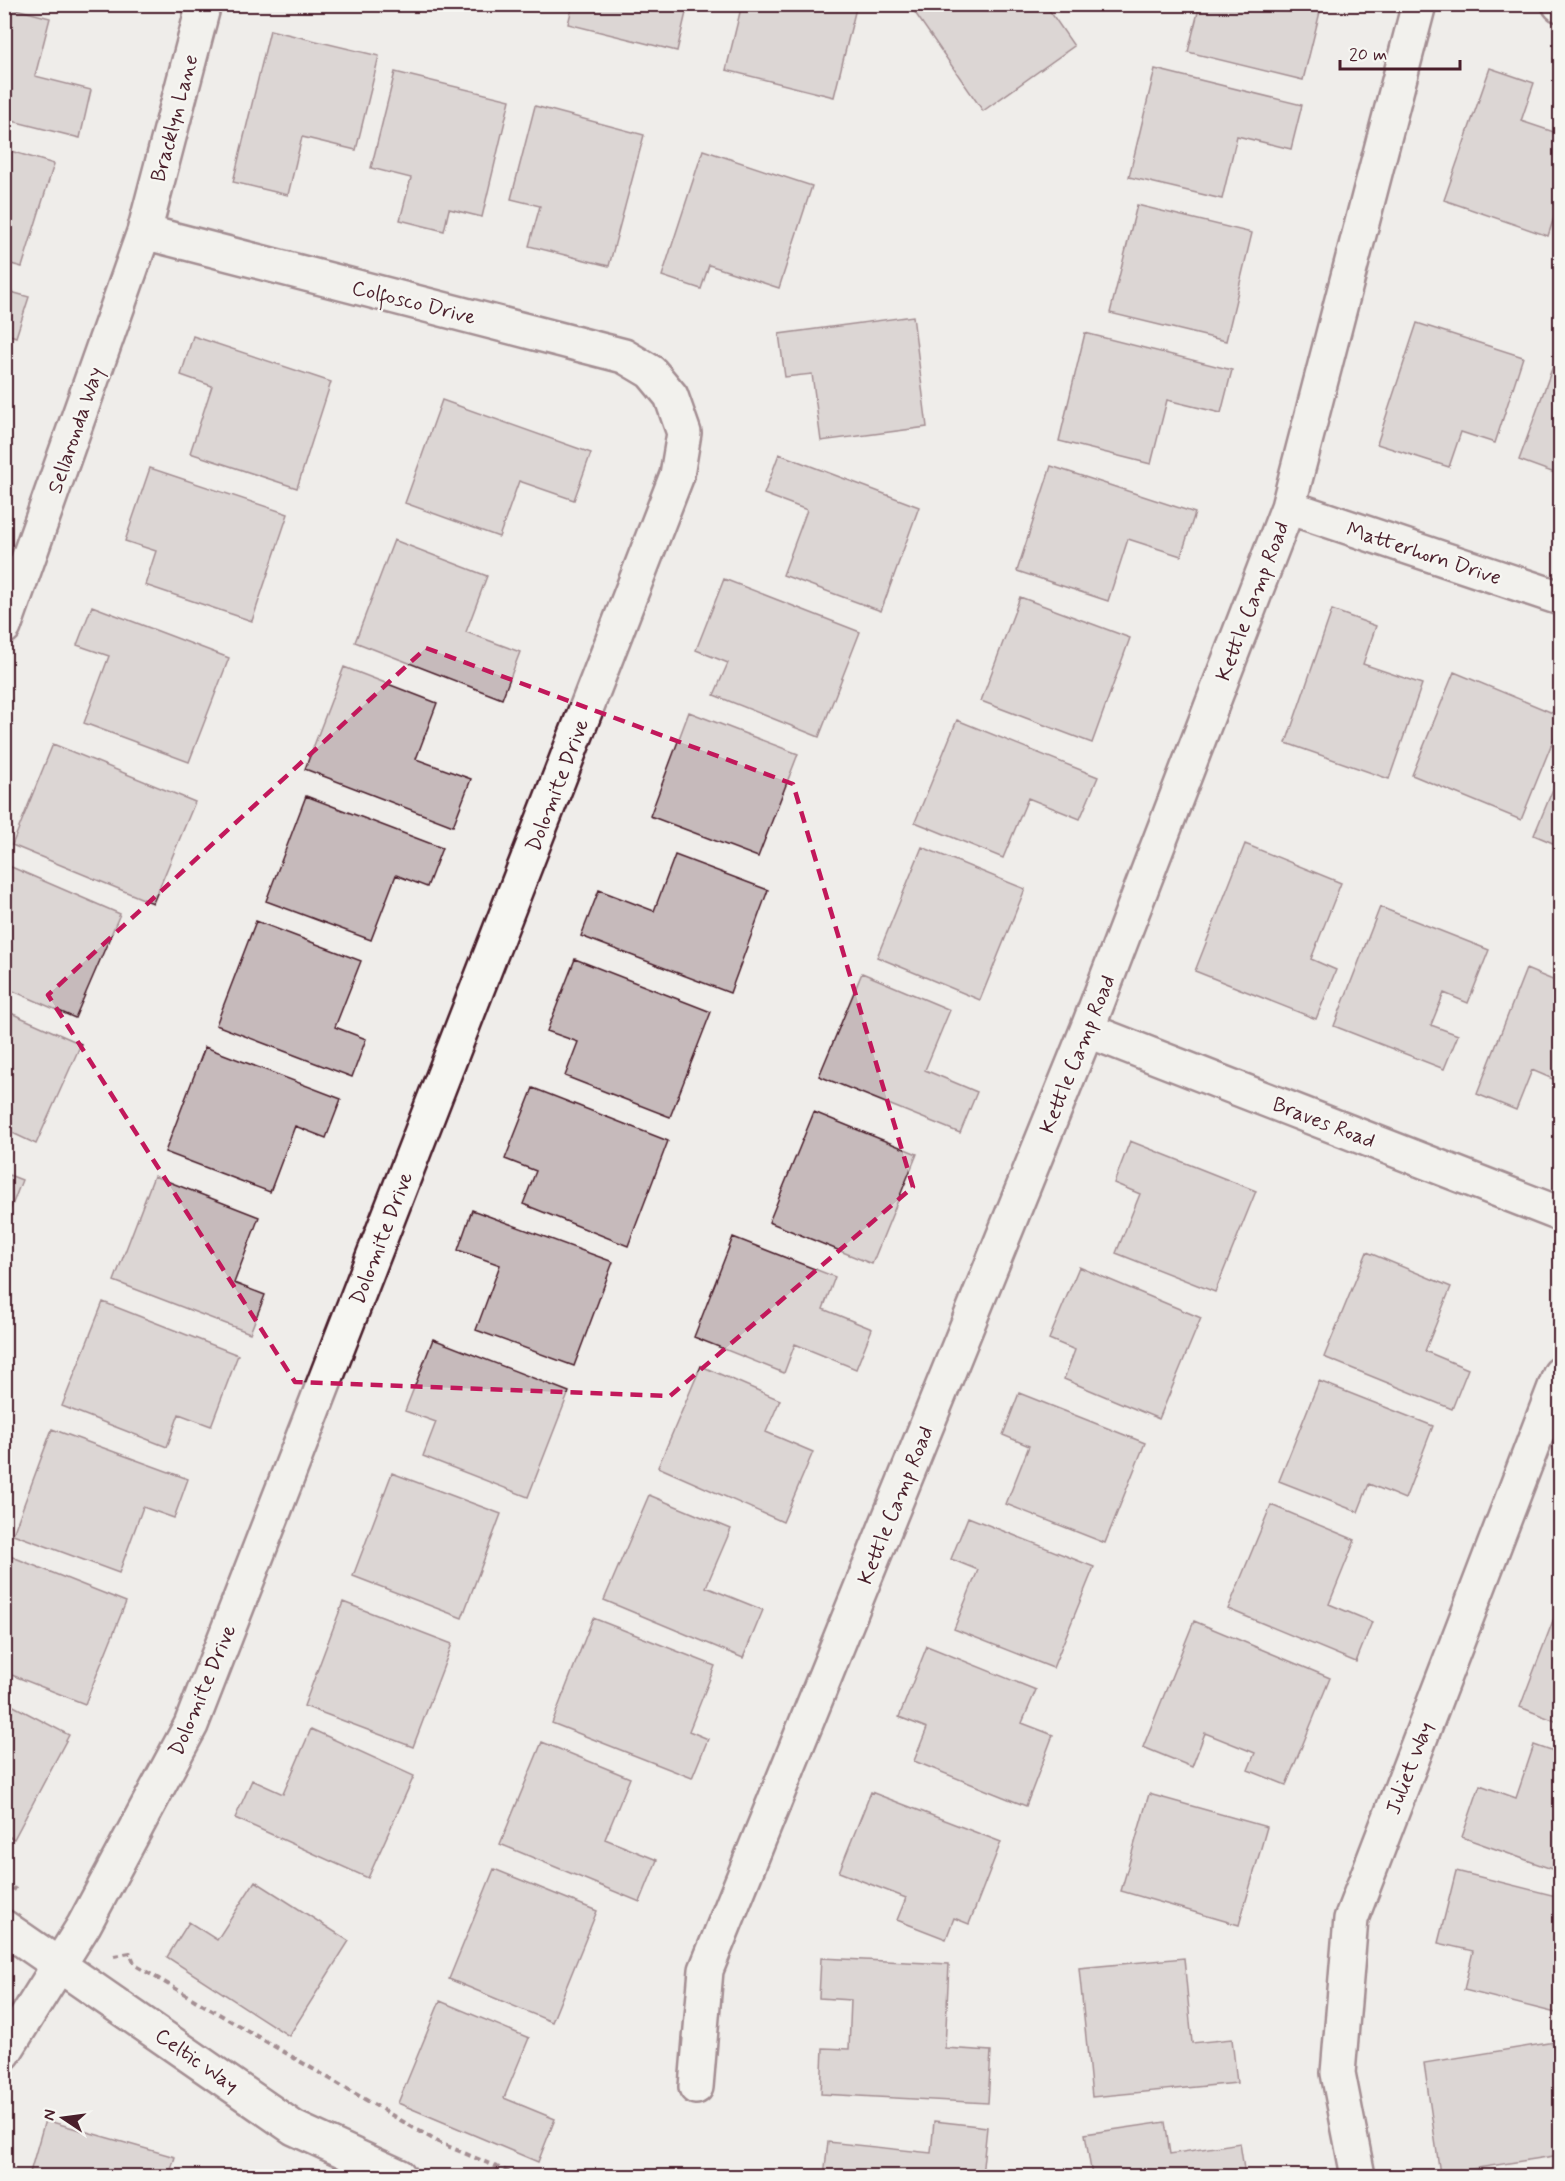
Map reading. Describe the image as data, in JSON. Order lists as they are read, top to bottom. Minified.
{"streets":{"street":["Bracklyn Lane","Colfosco Drive","Sellaronda Way","Matterhorn Drive","Kettle Camp Road","Dolomite Drive","Braves Road","Juliet Way","Celtic Way"]},"crossings":[["Bracklyn Lane","Colfosco Drive"],["Bracklyn Lane","Sellaronda Way"],["Colfosco Drive","Sellaronda Way"],["Colfosco Drive","Dolomite Drive"],["Matterhorn Drive","Kettle Camp Road"],["Kettle Camp Road","Braves Road"],["Dolomite Drive","Celtic Way"]],"scale_bar":"20 m","north":"left"}
